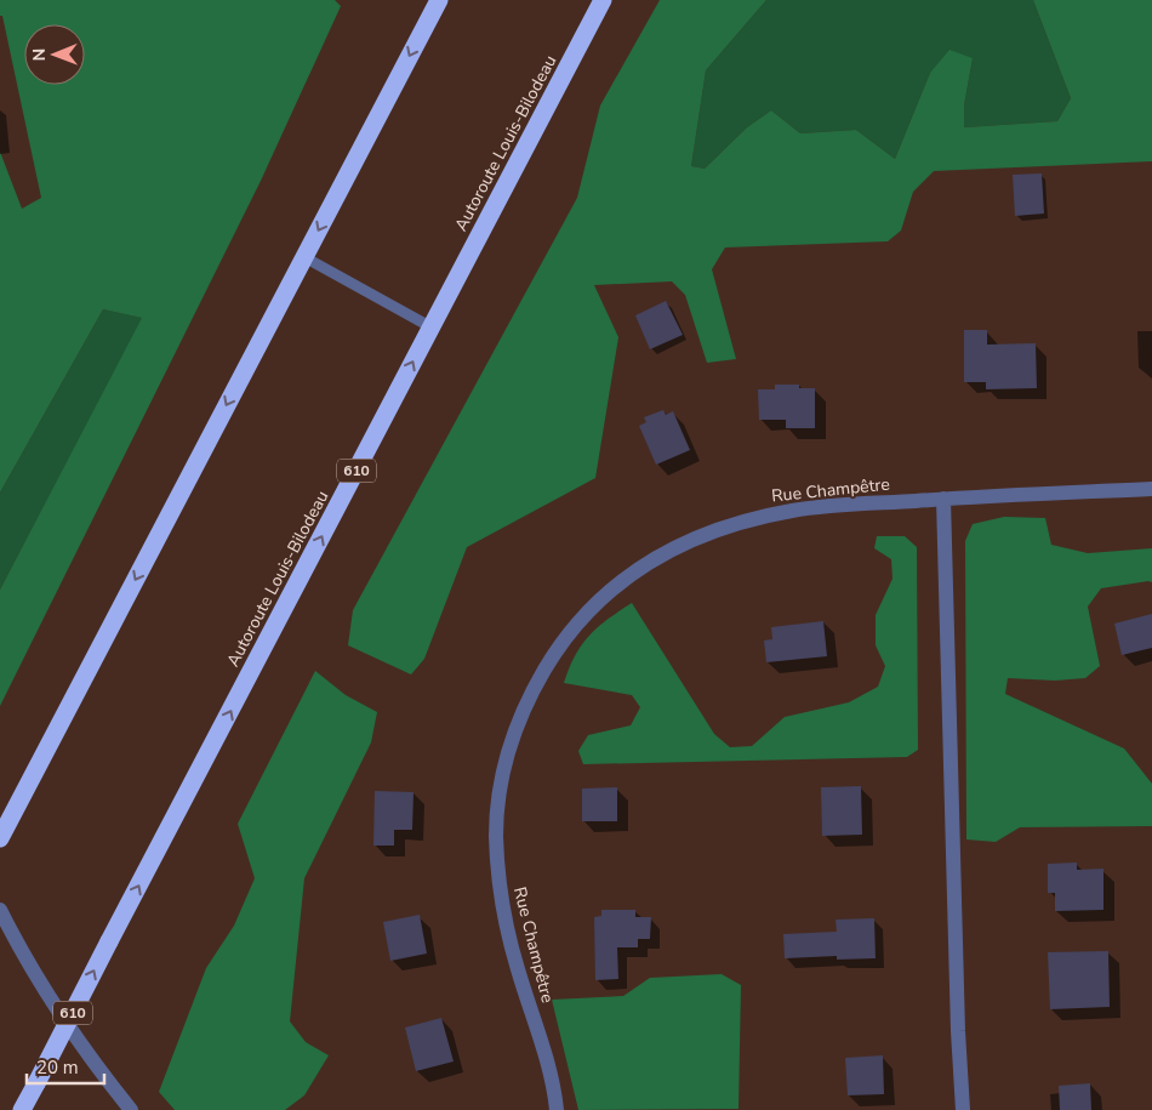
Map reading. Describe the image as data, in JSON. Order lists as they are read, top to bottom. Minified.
{"streets":{"highway":["Autoroute Louis-Bilodeau","610"],"street":["Rue Champêtre"]},"scale_bar":"20 m","north":"left"}
